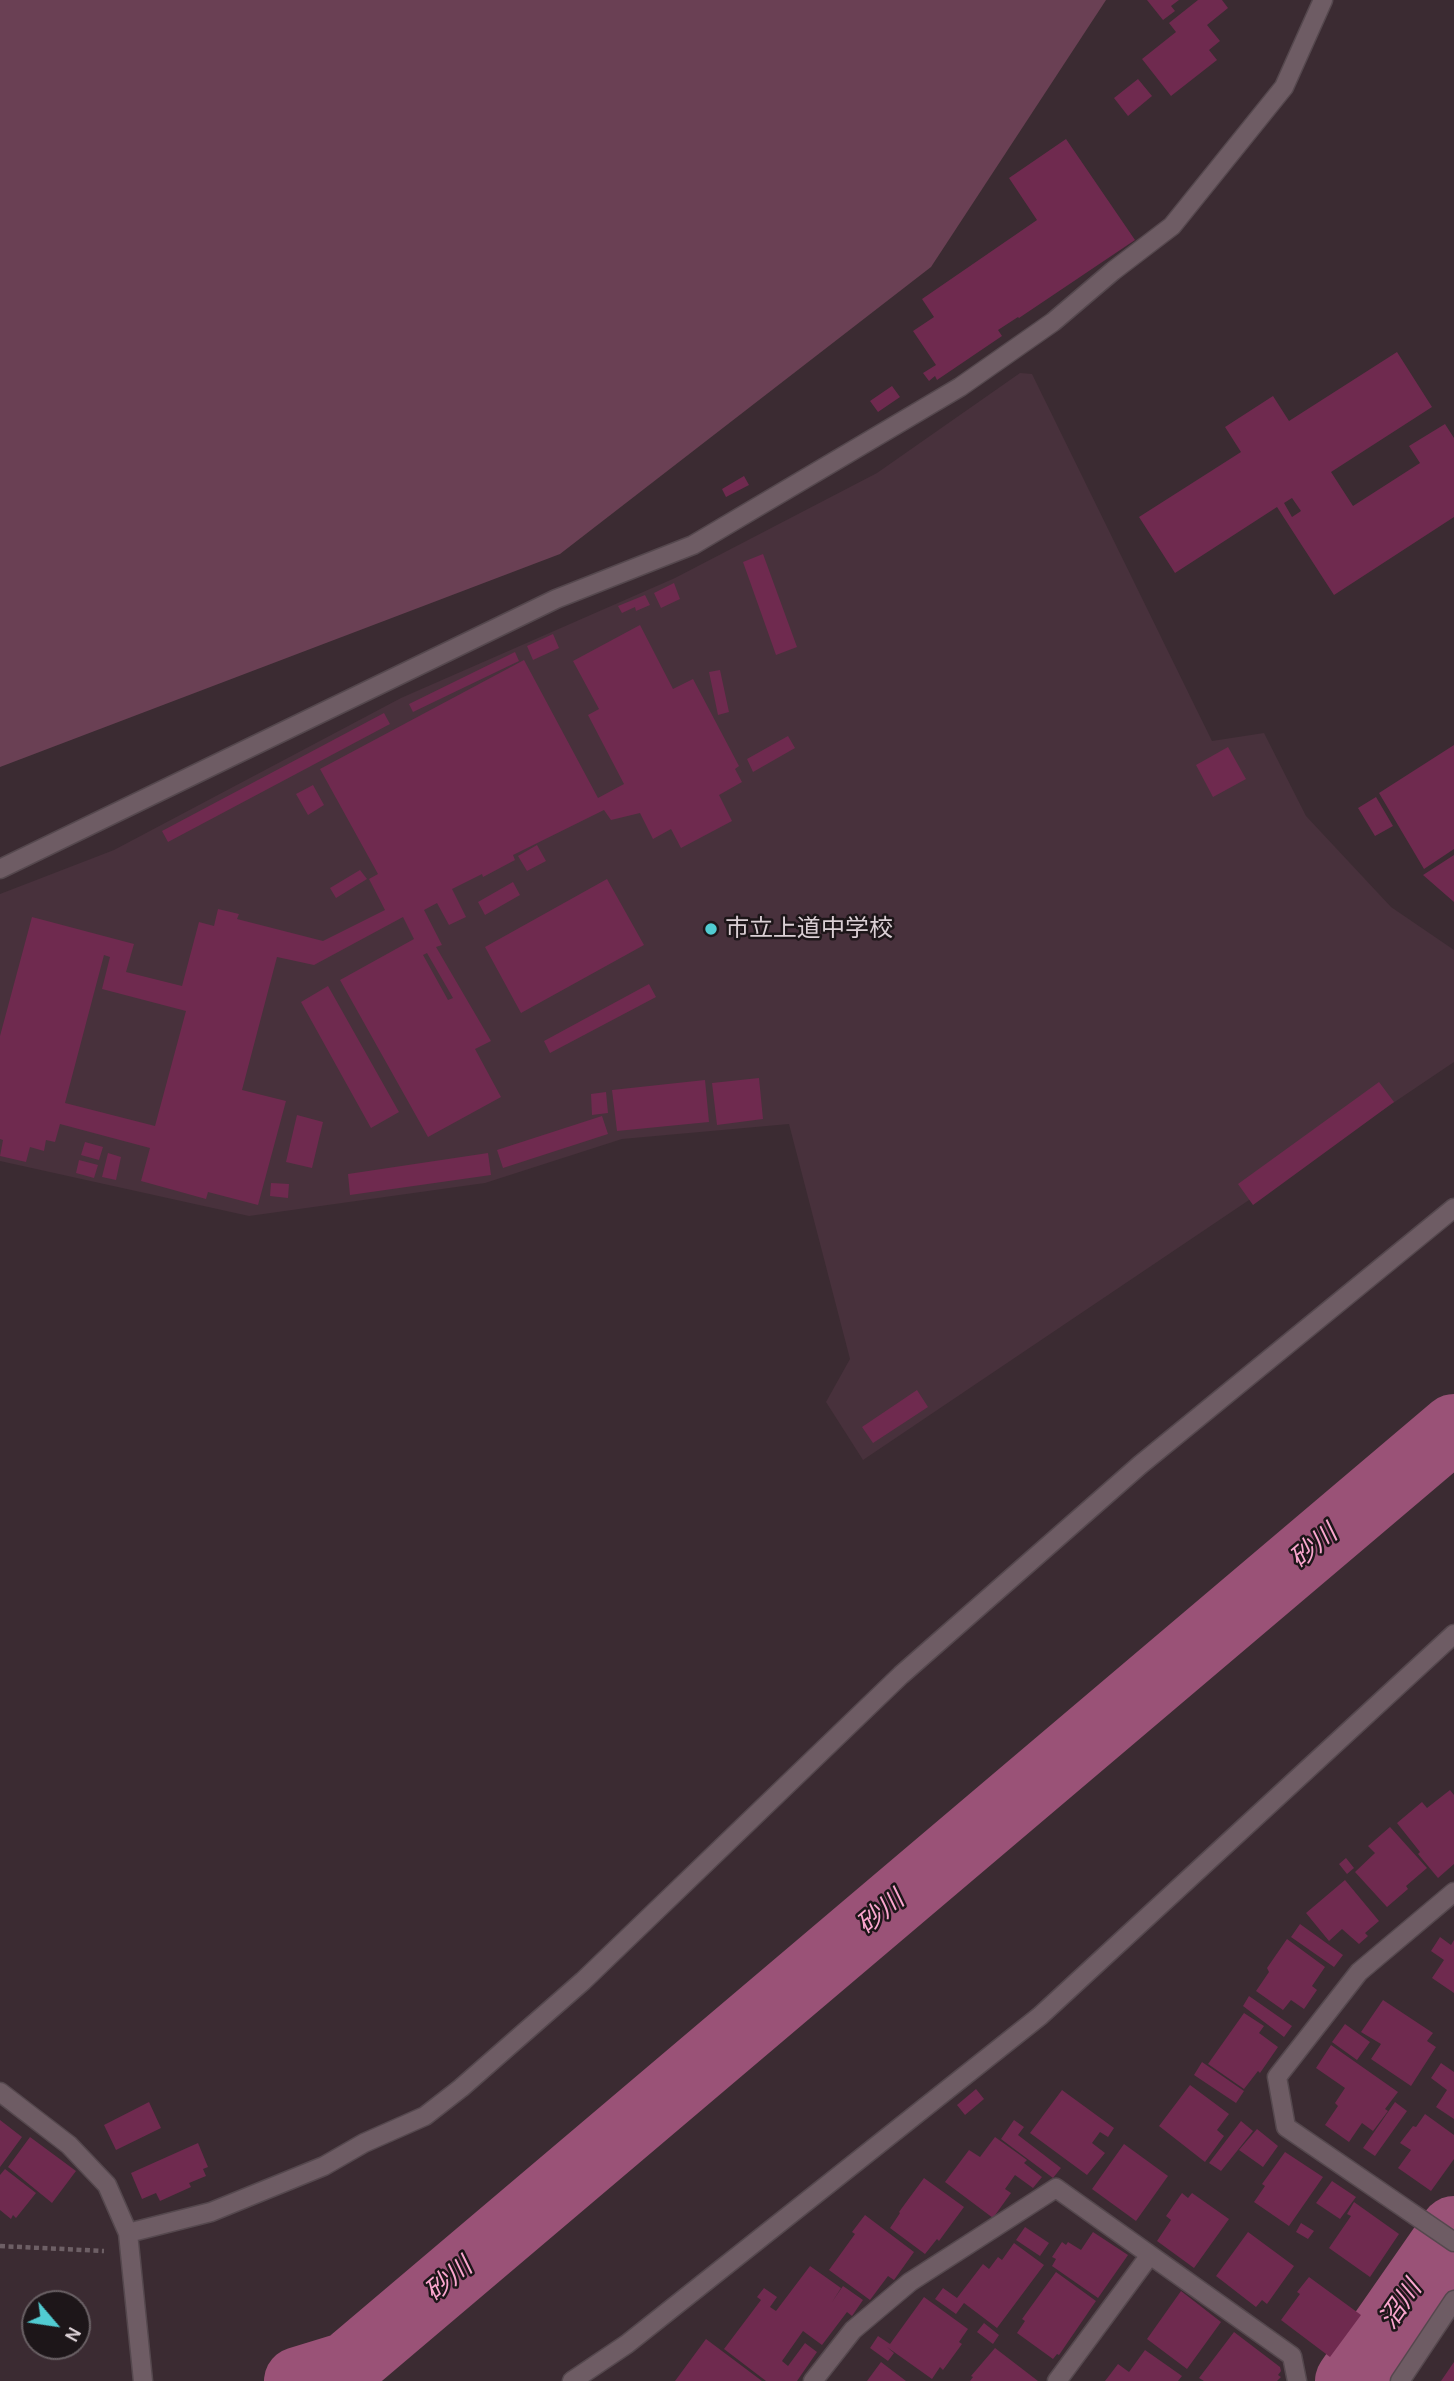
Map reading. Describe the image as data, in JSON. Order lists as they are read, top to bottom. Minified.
{"water":["砂川","沼川"],"places":["市立上道中学校"],"north":"bottom right"}
